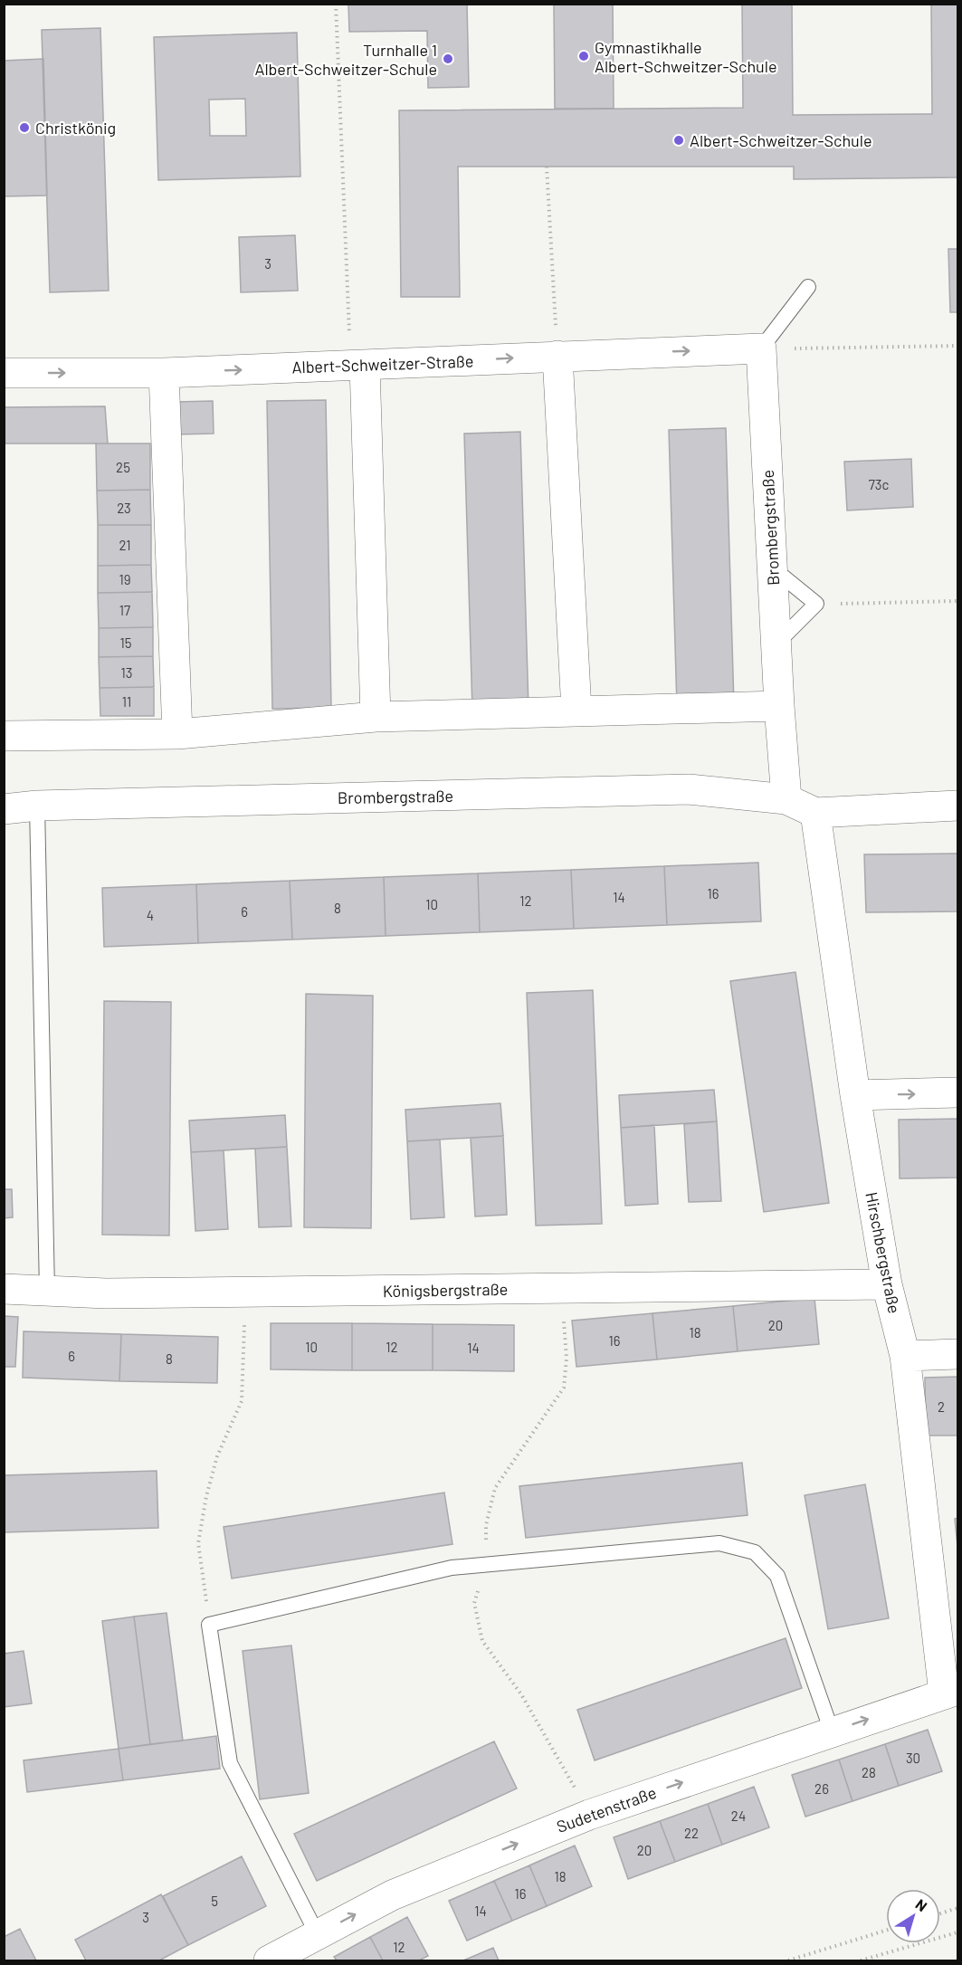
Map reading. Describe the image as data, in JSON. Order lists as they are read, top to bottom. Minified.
{"streets":{"street":["Albert-Schweitzer-Straße","Brombergstraße","Hirschbergstraße","Königsbergstraße","Sudetenstraße"]},"crossings":[["Albert-Schweitzer-Straße","Brombergstraße"],["Brombergstraße","Hirschbergstraße"],["Hirschbergstraße","Königsbergstraße"],["Hirschbergstraße","Sudetenstraße"]],"one_way":["Albert-Schweitzer-Straße","Sudetenstraße"],"places":["Gymnastikhalle Albert-Schweitzer-Schule","Turnhalle 1 Albert-Schweitzer-Schule","Christkönig","Albert-Schweitzer-Schule"],"house_numbers":["3","25","73c","23","21","19","17","15","13","11","16","14","12","10","8","6","4","20","18","16","10","12","14","6","8","2","30","28","26","24","22","20","18","16","5","14","3","12"],"north":"top right"}
